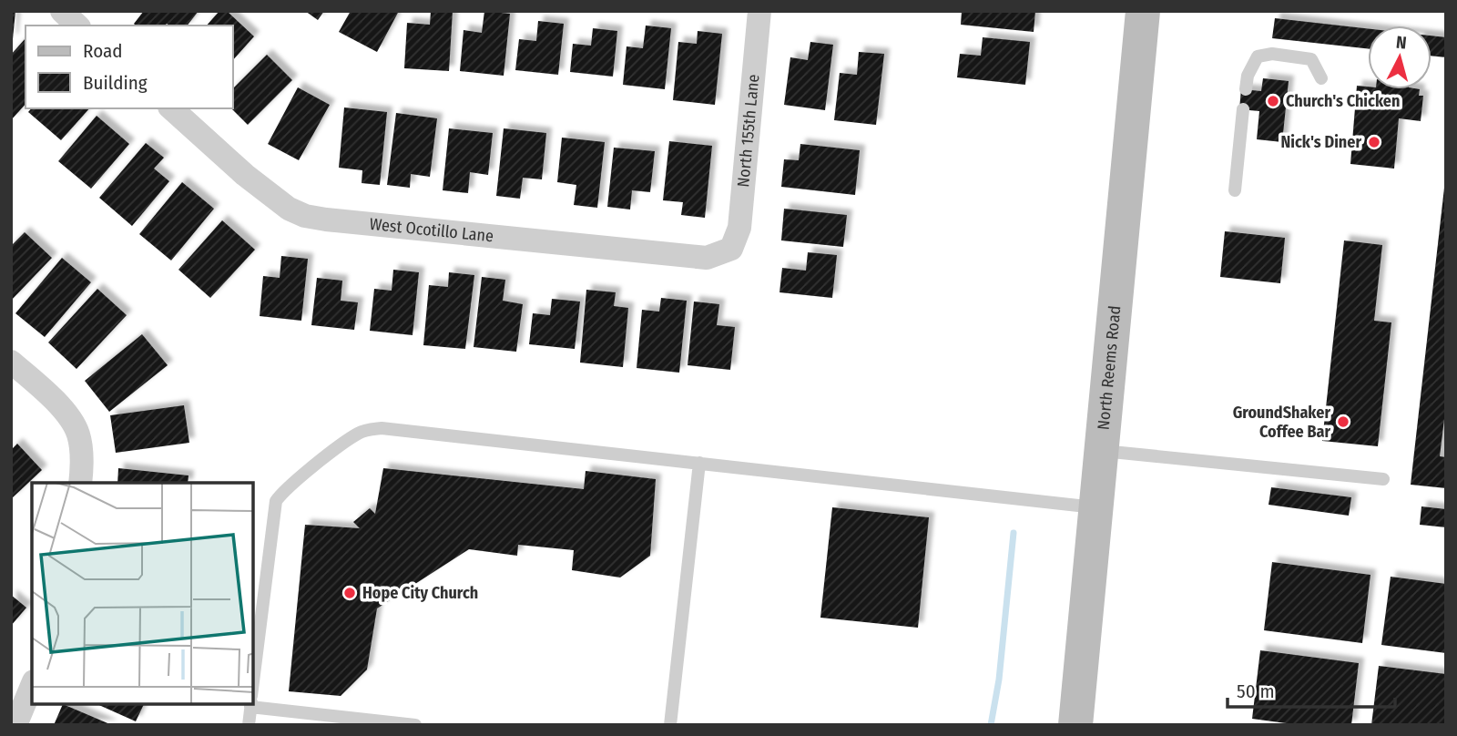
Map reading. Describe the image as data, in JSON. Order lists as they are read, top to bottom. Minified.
{"streets":{"main road":["North Reems Road"],"street":["North 155th Lane","West Ocotillo Lane"]},"crossings":[["North 155th Lane","West Ocotillo Lane"]],"places":["Church's Chicken","Nick's Diner","GroundShaker Coffee Bar","Hope City Church"],"legend":["Road","Building"],"scale_bar":"50 m","north":"top"}
